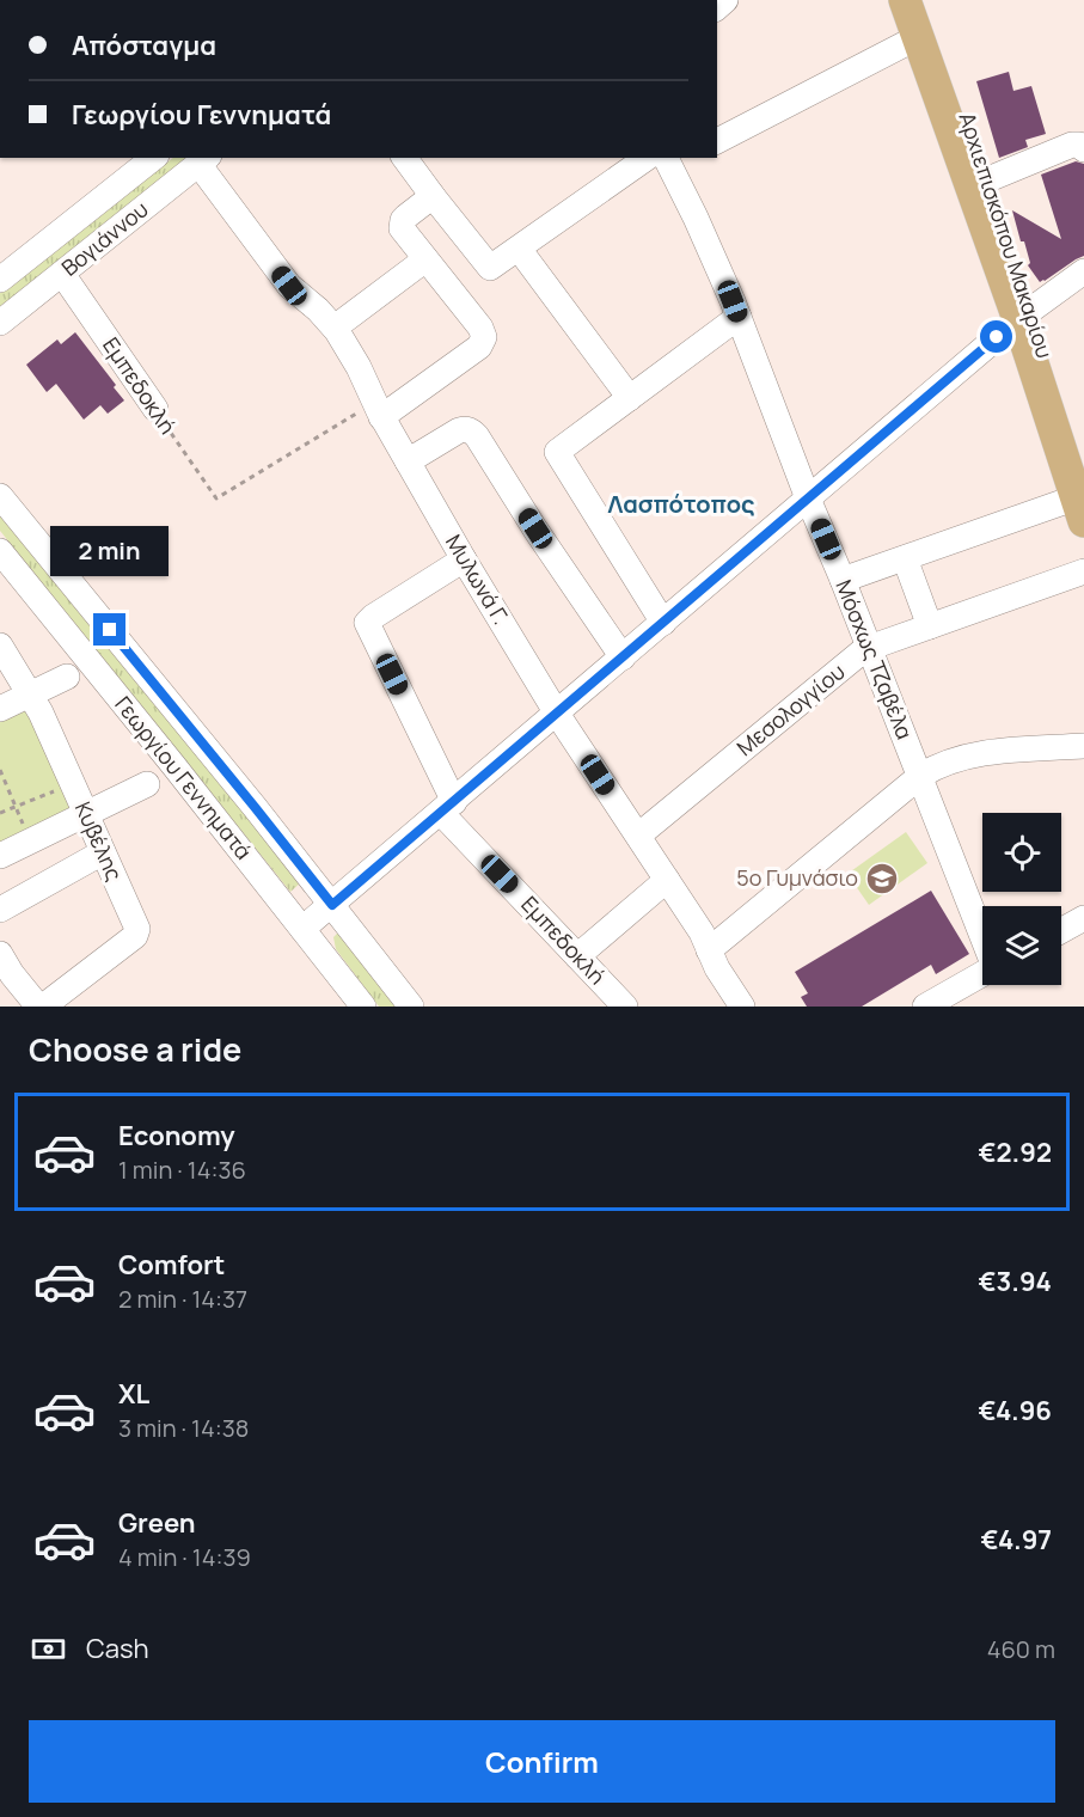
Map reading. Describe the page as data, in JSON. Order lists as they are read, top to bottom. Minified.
{"streets":{"main road":["Αρχιεπισκόπου Μακαρίου"],"street":["Βογιάννου","Εμπεδοκλή","Μυλωνά Γ.","Μόσχως Τζαβέλα","Μεσολογγίου","Γεωργίου Γεννηματά","Κυβέλης"]},"crossings":[["Βογιάννου","Εμπεδοκλή"],["Βογιάννου","Μυλωνά Γ."],["Εμπεδοκλή","Μυλωνά Γ."],["Μυλωνά Γ.","Μεσολογγίου"],["Μόσχως Τζαβέλα","Μεσολογγίου"]],"districts":["Λασπότοπος"],"places":{"school or university":["5ο Γυμνάσιο"]},"page":{"banner":["Απόσταγμα","Γεωργίου Γεννηματά"],"bubble":"2 min","heading":"Choose a ride","list":[{"name":"Economy","note":"1 min · 14:36","value":"€2.92"},{"name":"Comfort","note":"2 min · 14:37","value":"€3.94"},{"name":"XL","note":"3 min · 14:38","value":"€4.96"},{"name":"Green","note":"4 min · 14:39","value":"€4.97"}],"pay":["Cash","460 m"],"buttons":"Confirm"}}
